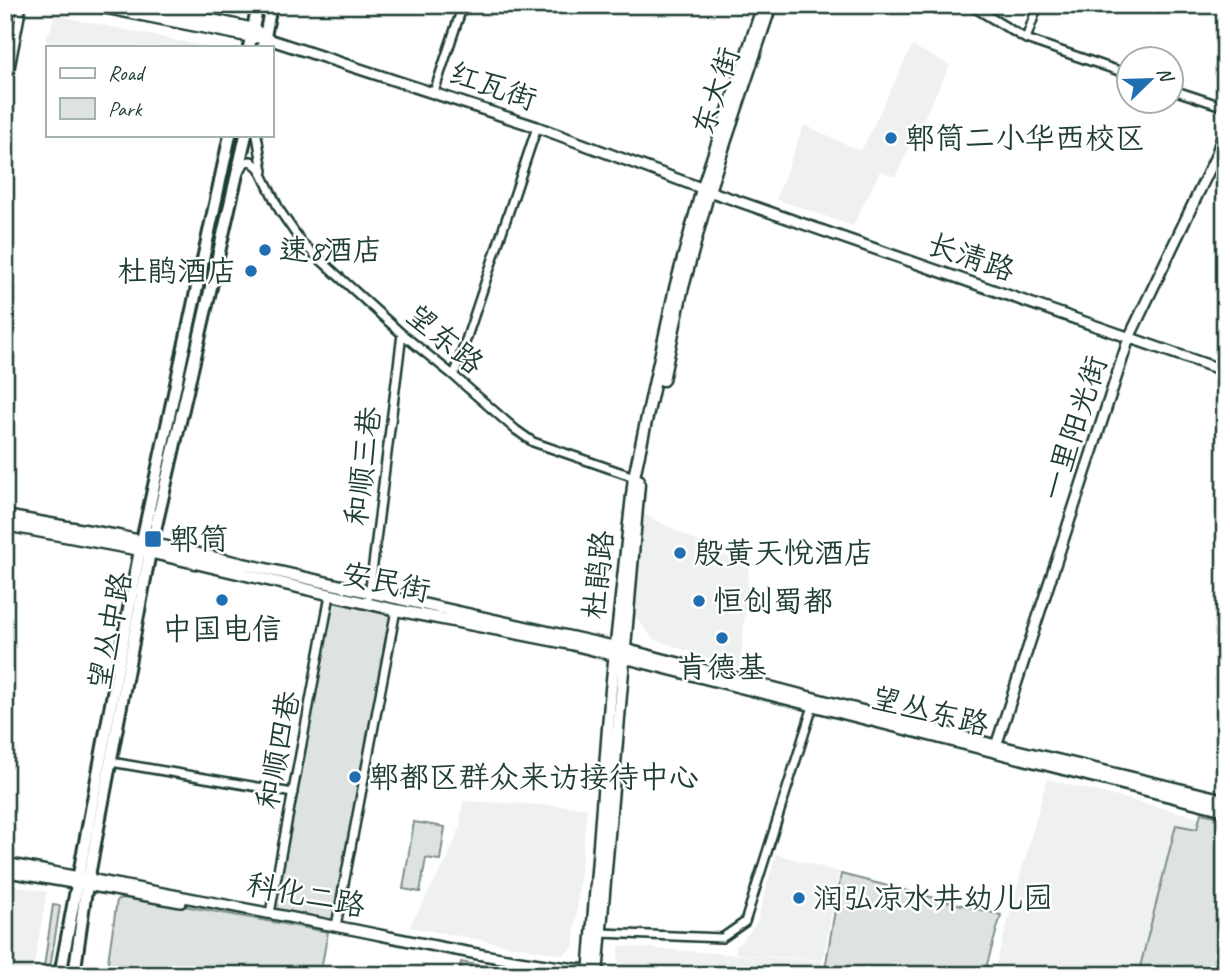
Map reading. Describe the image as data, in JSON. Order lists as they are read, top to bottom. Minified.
{"streets":{"main road":["东大街","杜鹃路","安民街","望丛中路","望丛东路"],"street":["红瓦街","长清路","望东路","一里阳光街","和顺三巷","和顺四巷","科化二路"]},"crossings":[["红瓦街","东大街"],["红瓦街","长清路"],["红瓦街","杜鹃路"],["东大街","长清路"],["东大街","杜鹃路"],["长清路","一里阳光街"],["长清路","杜鹃路"],["望东路","和顺三巷"],["望东路","杜鹃路"],["一里阳光街","望丛东路"],["和顺三巷","安民街"],["杜鹃路","安民街"],["杜鹃路","望丛东路"],["杜鹃路","科化二路"],["安民街","望丛中路"],["安民街","望丛东路"],["安民街","和顺四巷"],["望丛中路","科化二路"],["和顺四巷","科化二路"]],"places":{"other":["郫筒二小华西校区","速8酒店","杜鹃酒店","殷黄天悦酒店","中国电信","恒创蜀都","肯德基","郫都区群众来访接待中心","润弘凉水井幼儿园"],"transit":["郫筒"]},"legend":["Road","Park"],"north":"top right"}
